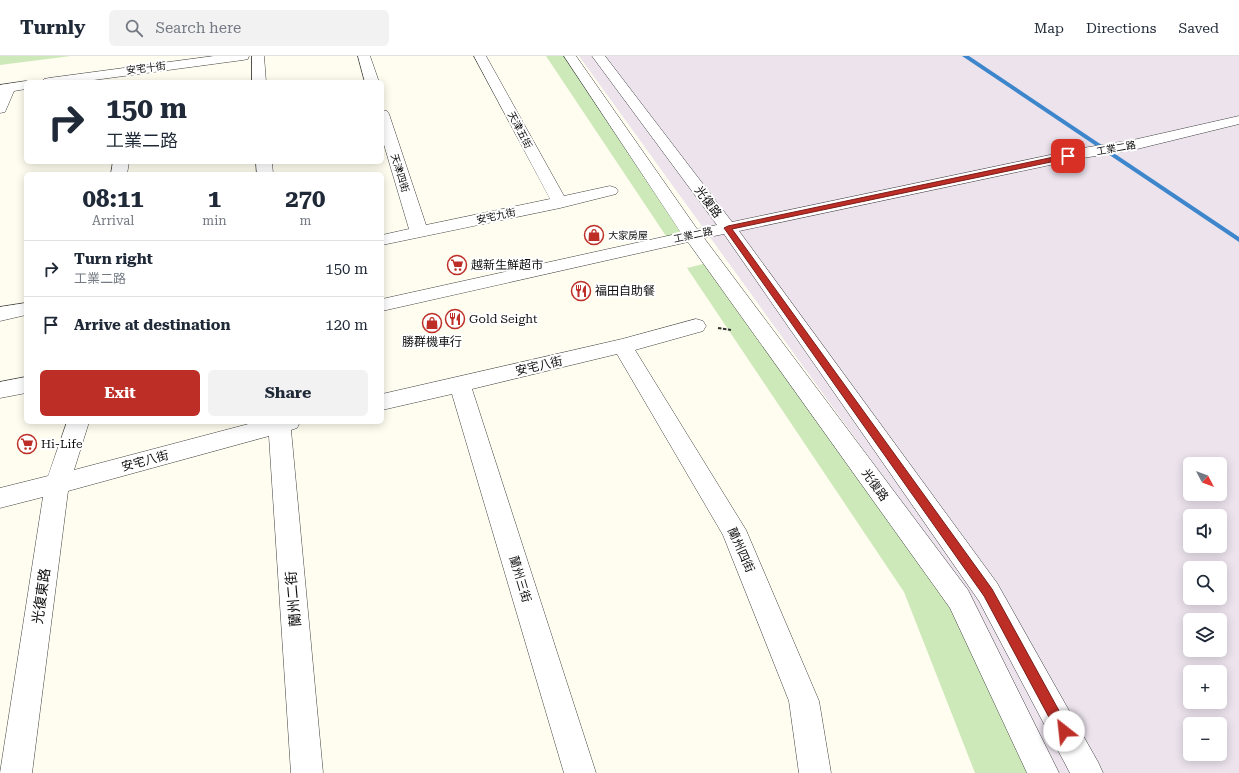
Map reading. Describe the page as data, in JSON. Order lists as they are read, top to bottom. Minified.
{"streets":{"street":["安宅十街","天津五街","工業二路","天津四街","光復路","安宅九街","安宅八街","蘭州四街","蘭州三街","光復東路","蘭州二街"]},"crossings":[["天津五街","安宅九街"],["工業二路","光復路"],["天津四街","安宅九街"],["安宅八街","蘭州四街"],["安宅八街","蘭州三街"],["安宅八街","光復東路"]],"places":{"shop":["大家房屋","勝群機車行"],"supermarket":["越新生鮮超市","Hi-Life"],"restaurant":["福田自助餐","Gold Seight"]},"north":"bottom right","page":{"header":"Turnly","search":"Search here","nav":["Map","Directions","Saved"],"turn":["150 m","工業二路"],"eta":["08:11","Arrival","1","min","270","m"],"list":[{"name":"Turn right","note":"工業二路","value":"150 m"},{"name":"Arrive at destination","value":"120 m"}],"buttons":["Exit","Share"],"map_buttons":["+","−"]}}
